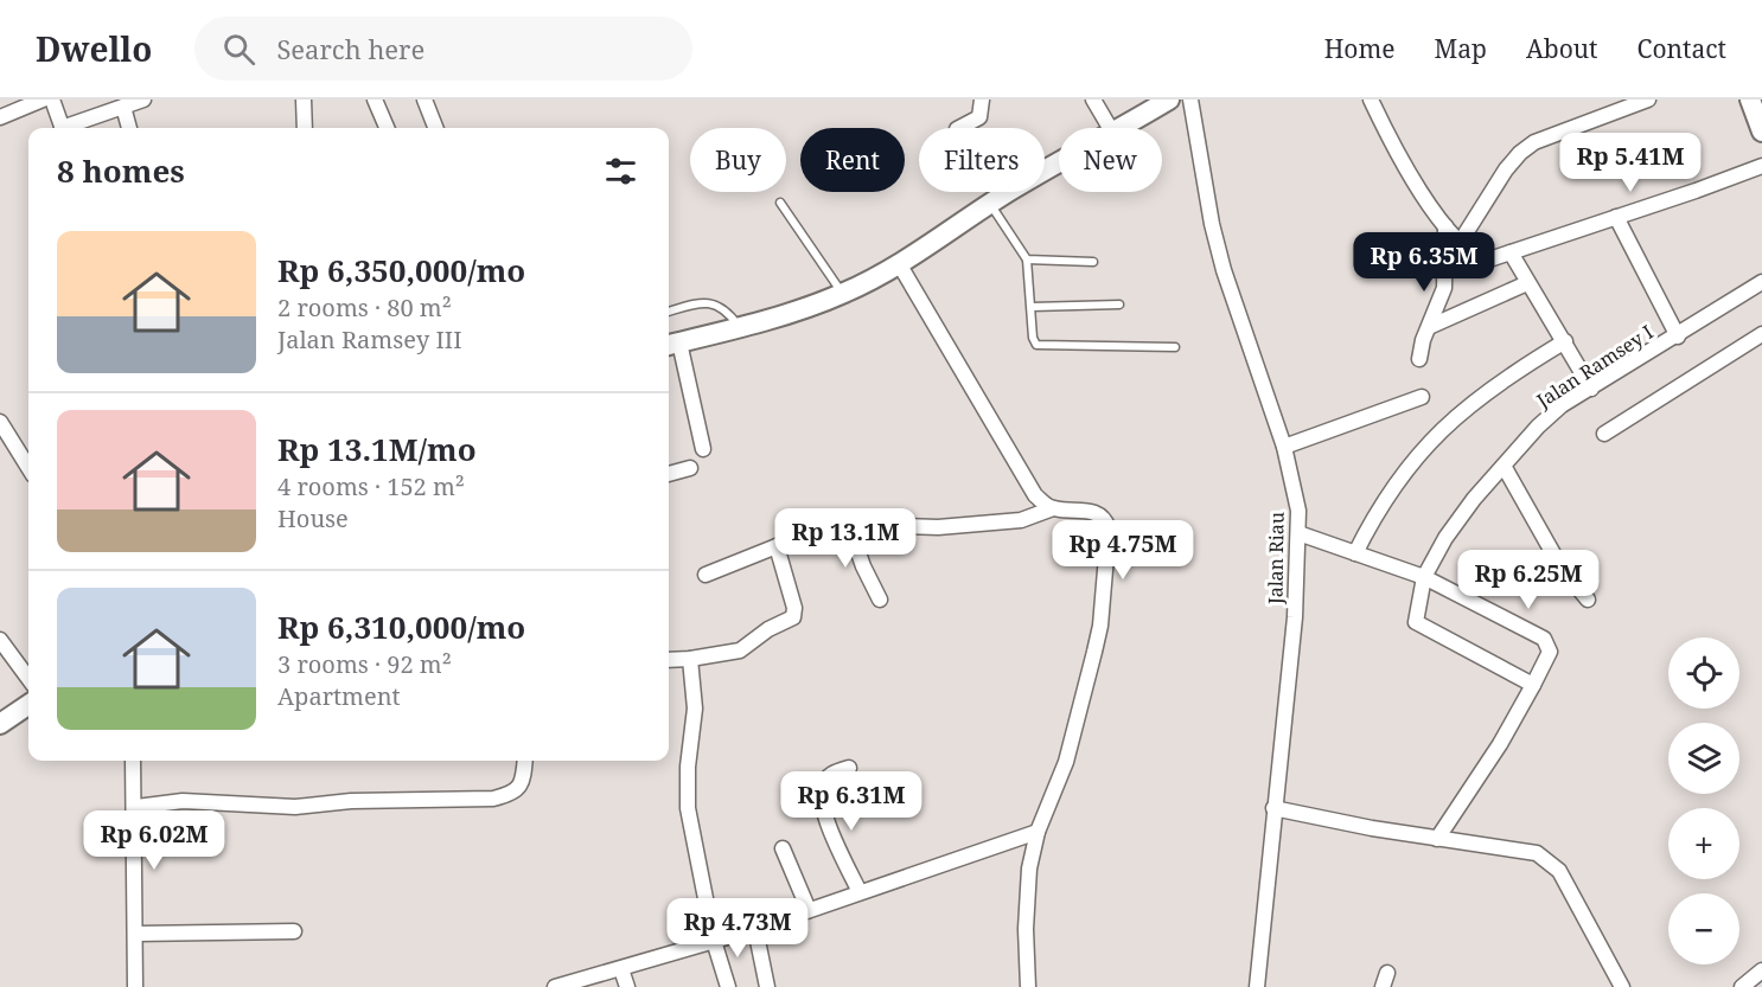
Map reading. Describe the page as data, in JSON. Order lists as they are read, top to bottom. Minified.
{"streets":{"street":["Jalan Ramsey I","Jalan Riau"]},"page":{"header":"Dwello","search":"Search here","nav":["Home","Map","About","Contact"],"chip":["Buy","Rent","Filters","New"],"heading":"8 homes","price":["Rp 5.41M","Rp 6.35M","Rp 13.1M","Rp 4.75M","Rp 6.25M","Rp 6.31M","Rp 6.02M","Rp 4.73M"],"list":[{"name":"Rp 6,350,000/mo","note":"2 rooms · 80 m² · Jalan Ramsey III"},{"name":"Rp 13.1M/mo","note":"4 rooms · 152 m² · House"},{"name":"Rp 6,310,000/mo","note":"3 rooms · 92 m² · Apartment"}],"map_buttons":["+","−"]}}
